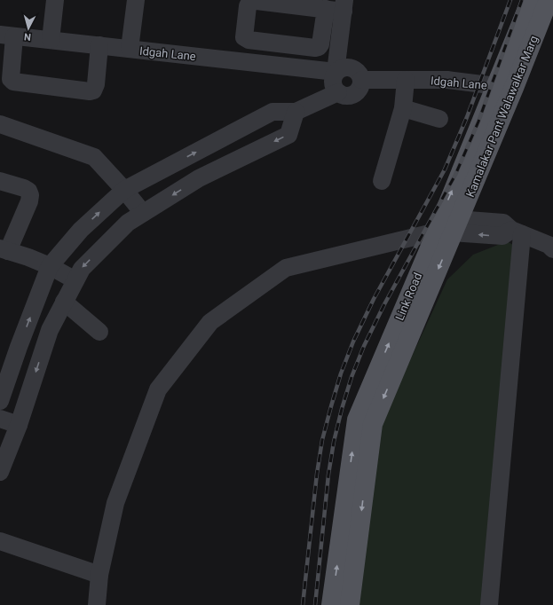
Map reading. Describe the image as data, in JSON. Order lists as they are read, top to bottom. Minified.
{"streets":{"main road":["Kamalakar Pant Walawalkar Marg","Link Road"],"street":["Idgah Lane"]},"crossings":[["Idgah Lane","Kamalakar Pant Walawalkar Marg"],["Kamalakar Pant Walawalkar Marg","Link Road"]],"north":"bottom"}
